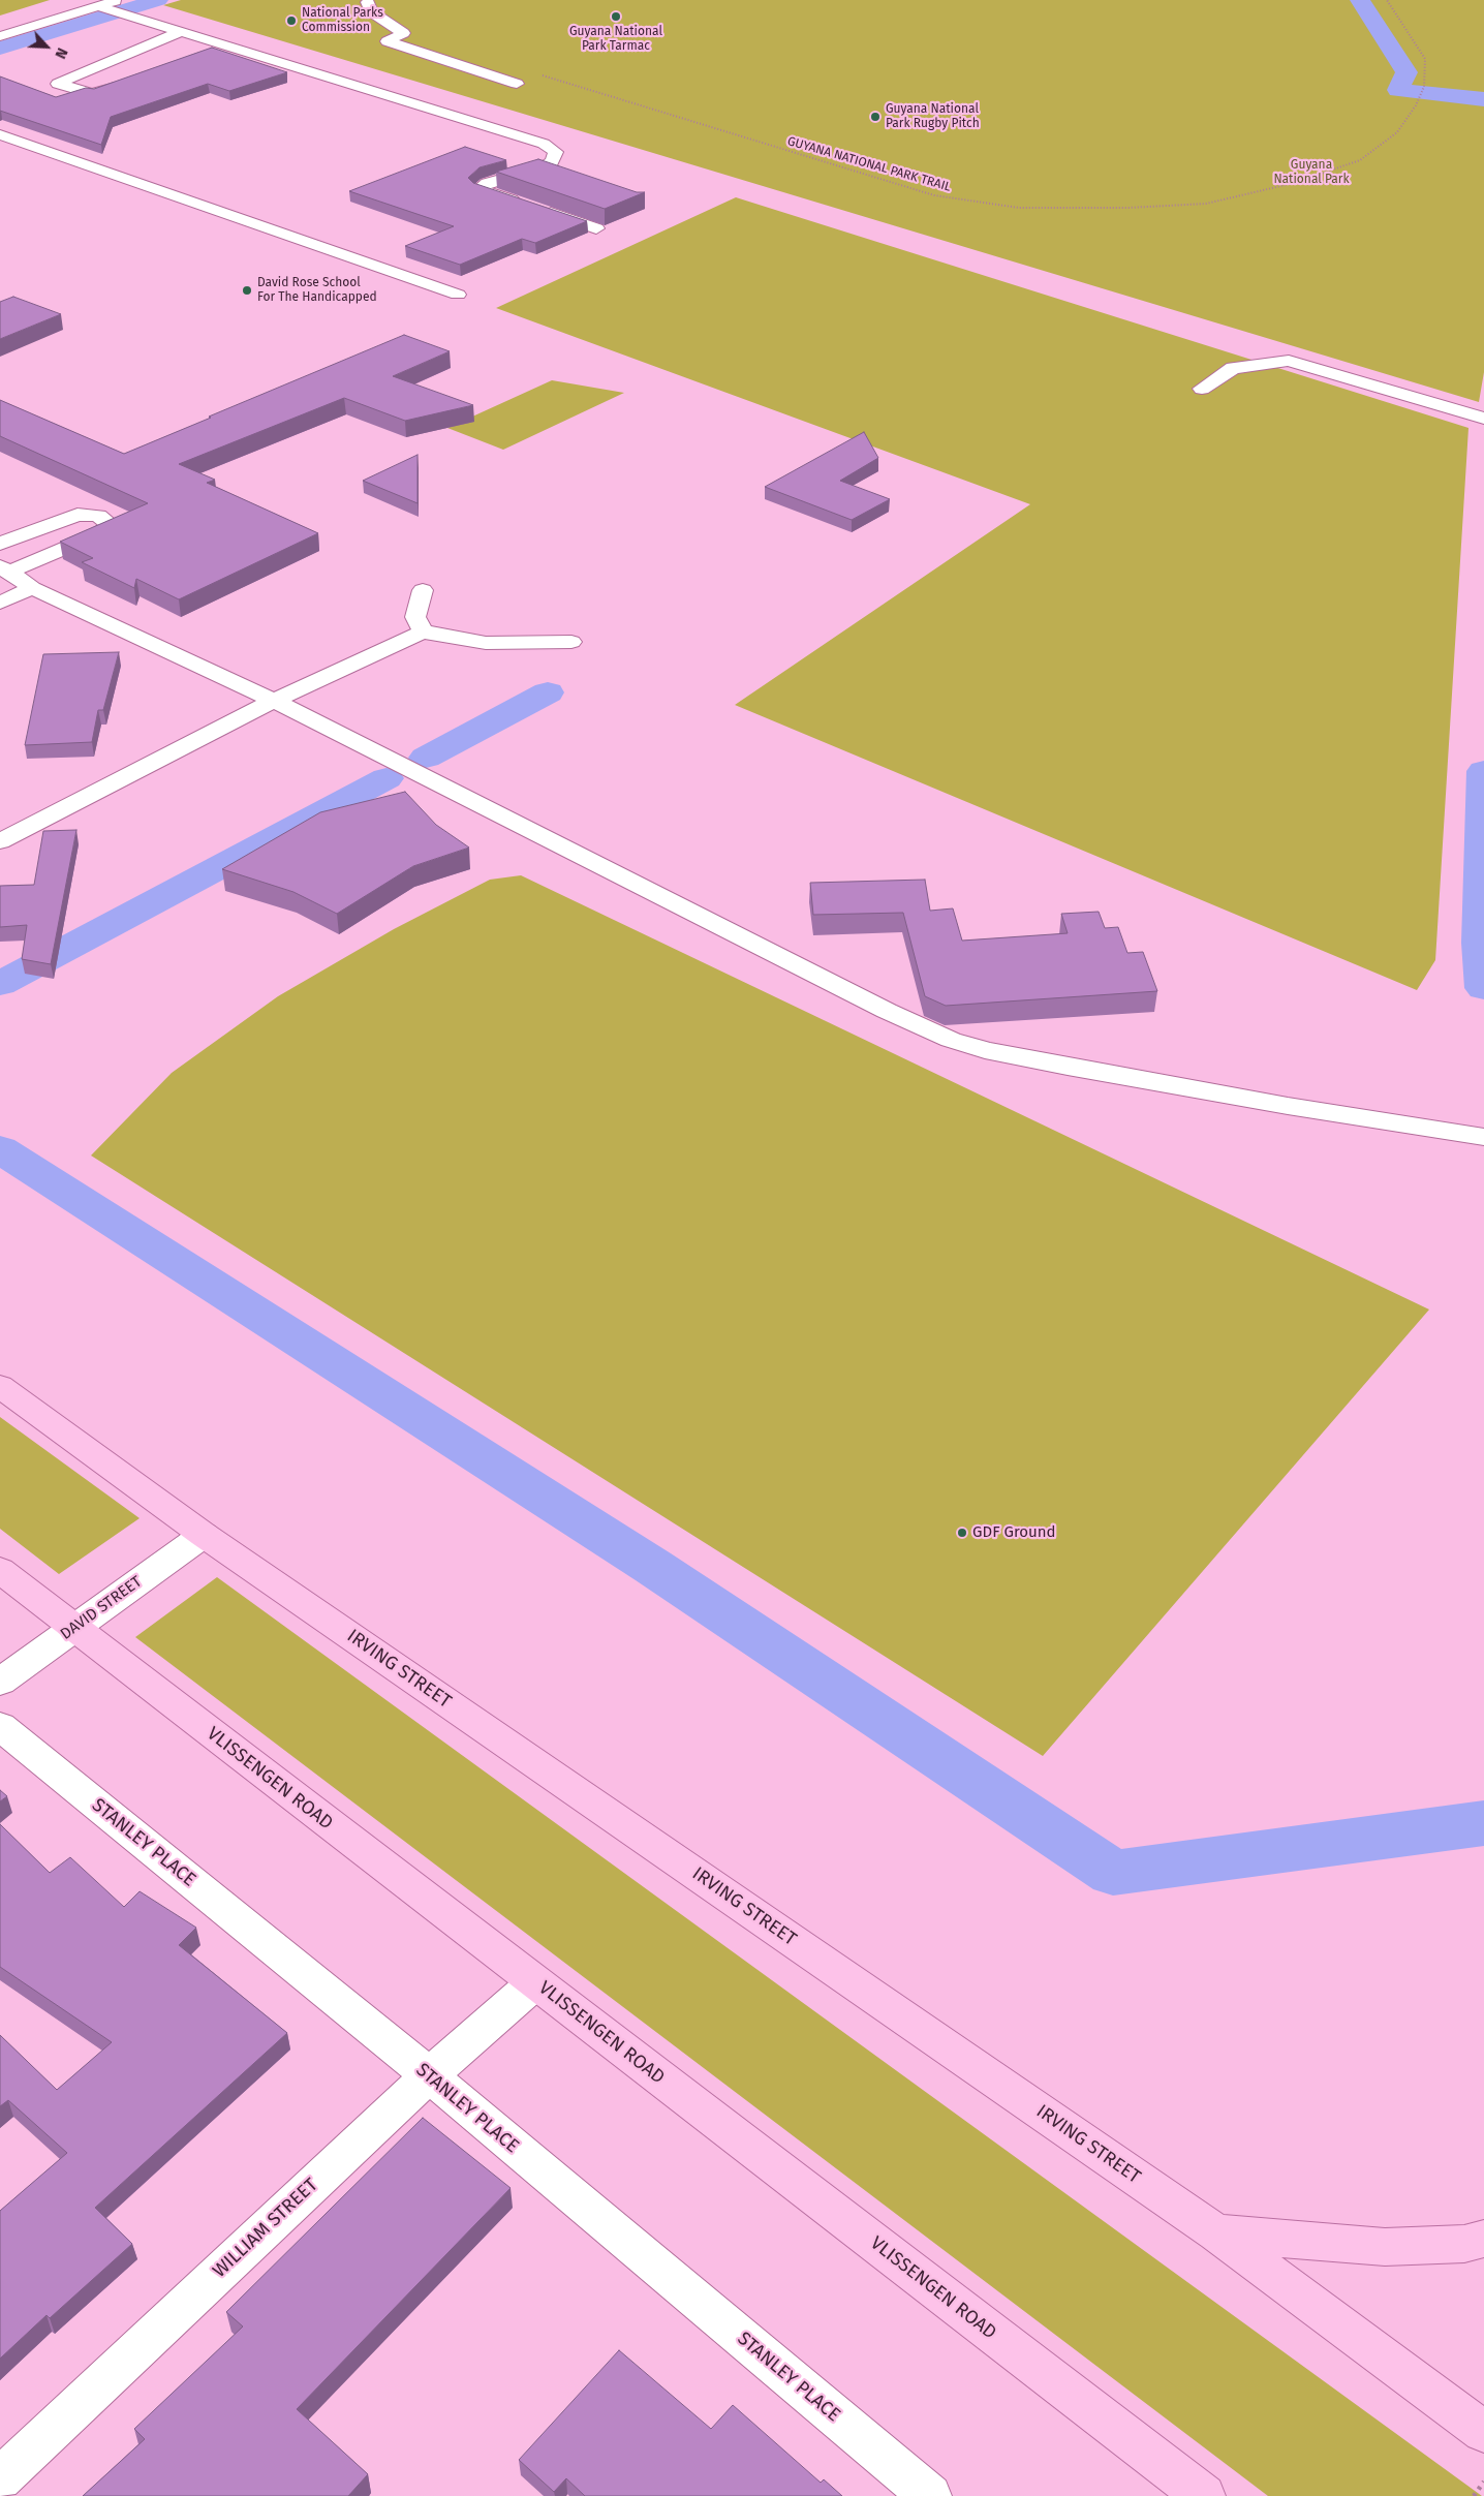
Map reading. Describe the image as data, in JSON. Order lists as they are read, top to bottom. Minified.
{"streets":{"main road":["IRVING STREET","VLISSENGEN ROAD"],"street":["DAVID STREET","STANLEY PLACE","WILLIAM STREET"],"path":["GUYANA NATIONAL PARK TRAIL"]},"crossings":[["DAVID STREET","IRVING STREET"],["DAVID STREET","VLISSENGEN ROAD"],["VLISSENGEN ROAD","WILLIAM STREET"],["STANLEY PLACE","WILLIAM STREET"]],"parks":["Guyana National Park"],"places":["Guyana National Park Tarmac","National Parks Commission","Guyana National Park Rugby Pitch","David Rose School For The Handicapped","GDF Ground"],"north":"bottom right"}
